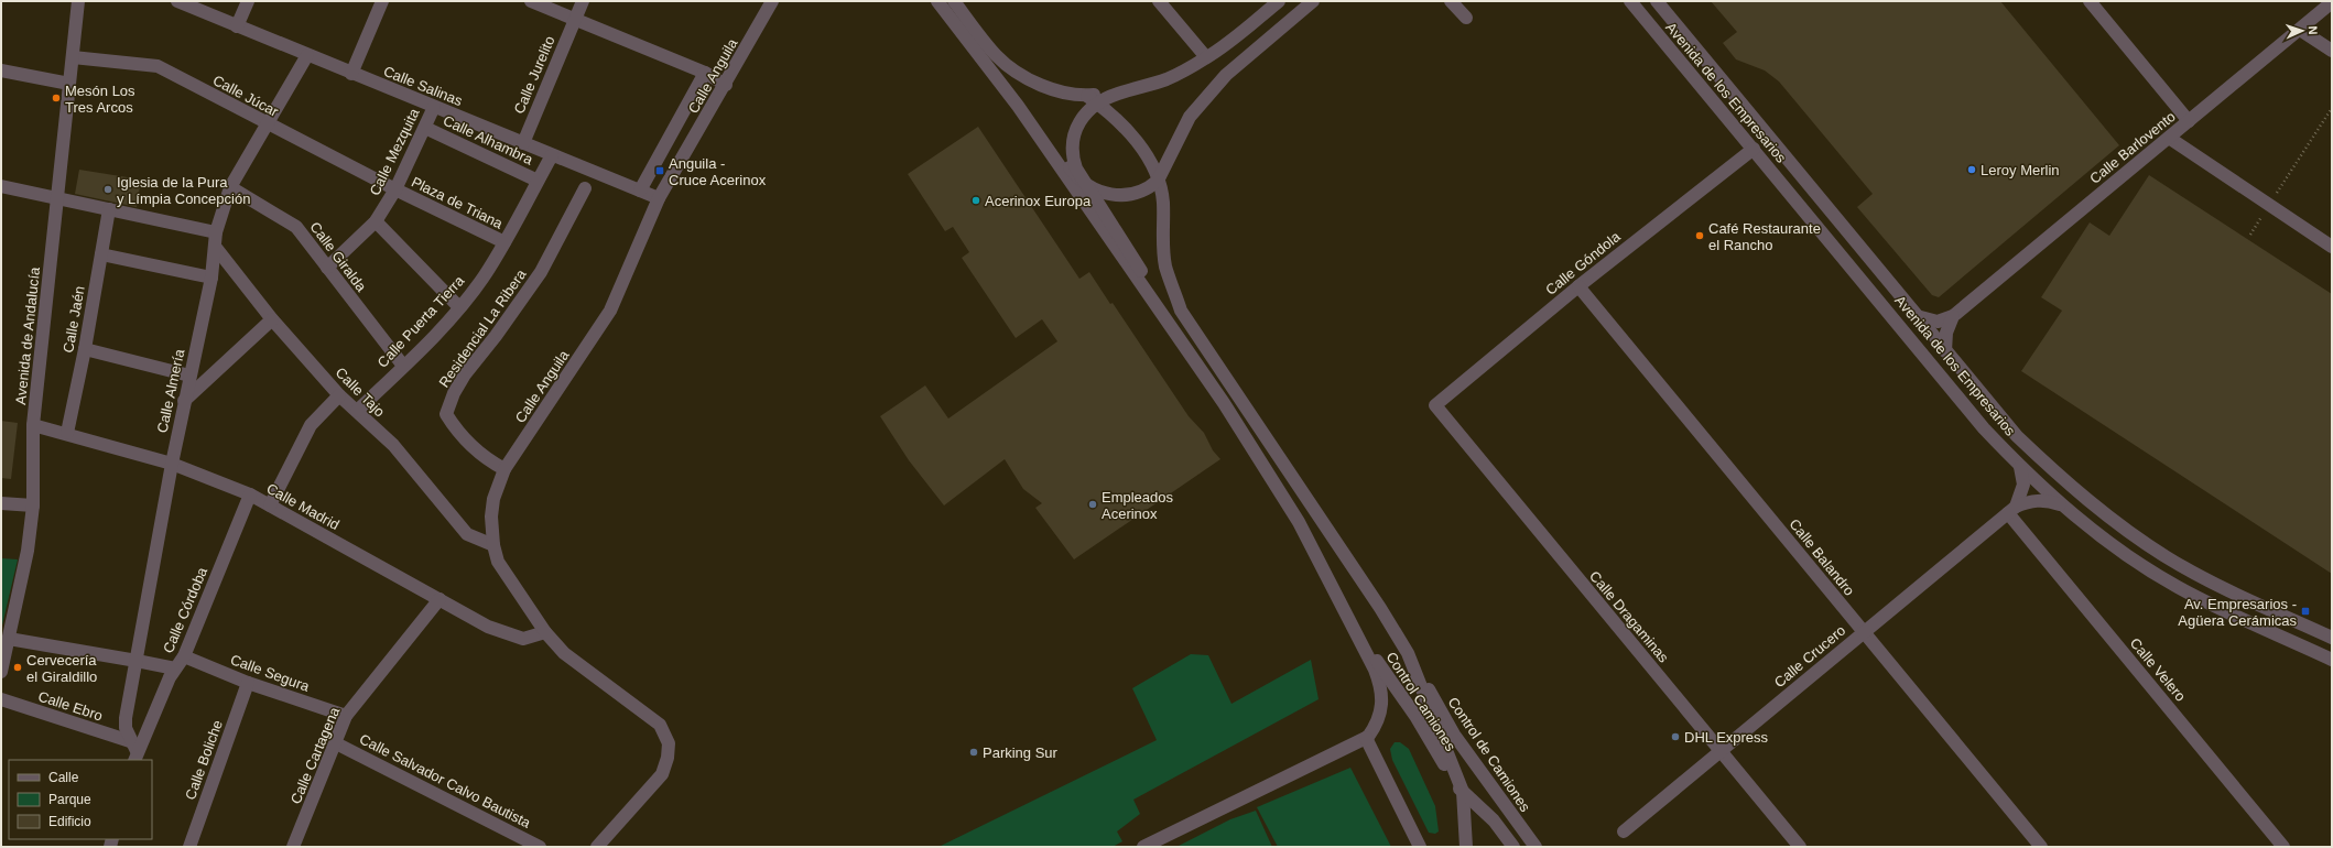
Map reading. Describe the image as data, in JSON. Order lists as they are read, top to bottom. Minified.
{"streets":{"street":["Calle Jurelito","Calle Anguila","Calle Salinas","Avenida de los Empresarios","Calle Júcar","Calle Alhambra","Calle Barlovento","Calle Mezquita","Plaza de Triana","Calle Giralda","Calle Góndola","Calle Jaén","Calle Puerta Tierra","Residencial La Ribera","Avenida de Andalucía","Calle Almería","Calle Tajo","Calle Madrid","Calle Balandro","Calle Córdoba","Calle Dragaminas","Calle Crucero","Calle Velero","Calle Segura","Control Camiones","Calle Ebro","Control de Camiones","Calle Cartagena","Calle Boliche","Calle Salvador Calvo Bautista"]},"crossings":[["Calle Jurelito","Calle Salinas"],["Calle Anguila","Calle Salinas"],["Calle Anguila","Residencial La Ribera"],["Calle Anguila","Calle Tajo"],["Calle Anguila","Calle Madrid"],["Calle Salinas","Calle Mezquita"],["Calle Salinas","Calle Puerta Tierra"],["Calle Salinas","Calle Almería"],["Avenida de los Empresarios","Calle Barlovento"],["Avenida de los Empresarios","Calle Góndola"],["Avenida de los Empresarios","Calle Crucero"],["Calle Júcar","Calle Mezquita"],["Calle Júcar","Plaza de Triana"],["Calle Júcar","Avenida de Andalucía"],["Calle Júcar","Calle Almería"],["Calle Alhambra","Calle Mezquita"],["Calle Alhambra","Calle Puerta Tierra"],["Calle Mezquita","Plaza de Triana"],["Calle Mezquita","Calle Giralda"],["Plaza de Triana","Calle Puerta Tierra"],["Calle Giralda","Calle Puerta Tierra"],["Calle Giralda","Calle Almería"],["Calle Góndola","Calle Balandro"],["Calle Góndola","Calle Dragaminas"],["Calle Jaén","Calle Madrid"],["Calle Puerta Tierra","Calle Tajo"],["Avenida de Andalucía","Calle Madrid"],["Calle Almería","Calle Tajo"],["Calle Almería","Calle Madrid"],["Calle Almería","Calle Córdoba"],["Calle Almería","Calle Ebro"],["Calle Madrid","Calle Córdoba"],["Calle Madrid","Calle Cartagena"],["Calle Balandro","Calle Crucero"],["Calle Córdoba","Calle Segura"],["Calle Córdoba","Calle Ebro"],["Calle Dragaminas","Calle Crucero"],["Calle Crucero","Calle Velero"],["Calle Segura","Calle Cartagena"],["Calle Segura","Calle Boliche"],["Calle Cartagena","Calle Salvador Calvo Bautista"]],"places":{"other":["Mesón Los Tres Arcos","Leroy Merlin","Iglesia de la Pura y Límpia Concepción","Acerinox Europa","Café Restaurante el Rancho","Empleados Acerinox","Cervecería el Giraldillo","DHL Express","Parking Sur"],"transit":["Anguila - Cruce Acerinox","Av. Empresarios - Agüera Cerámicas"]},"legend":["Calle","Parque","Edificio"],"north":"right"}
